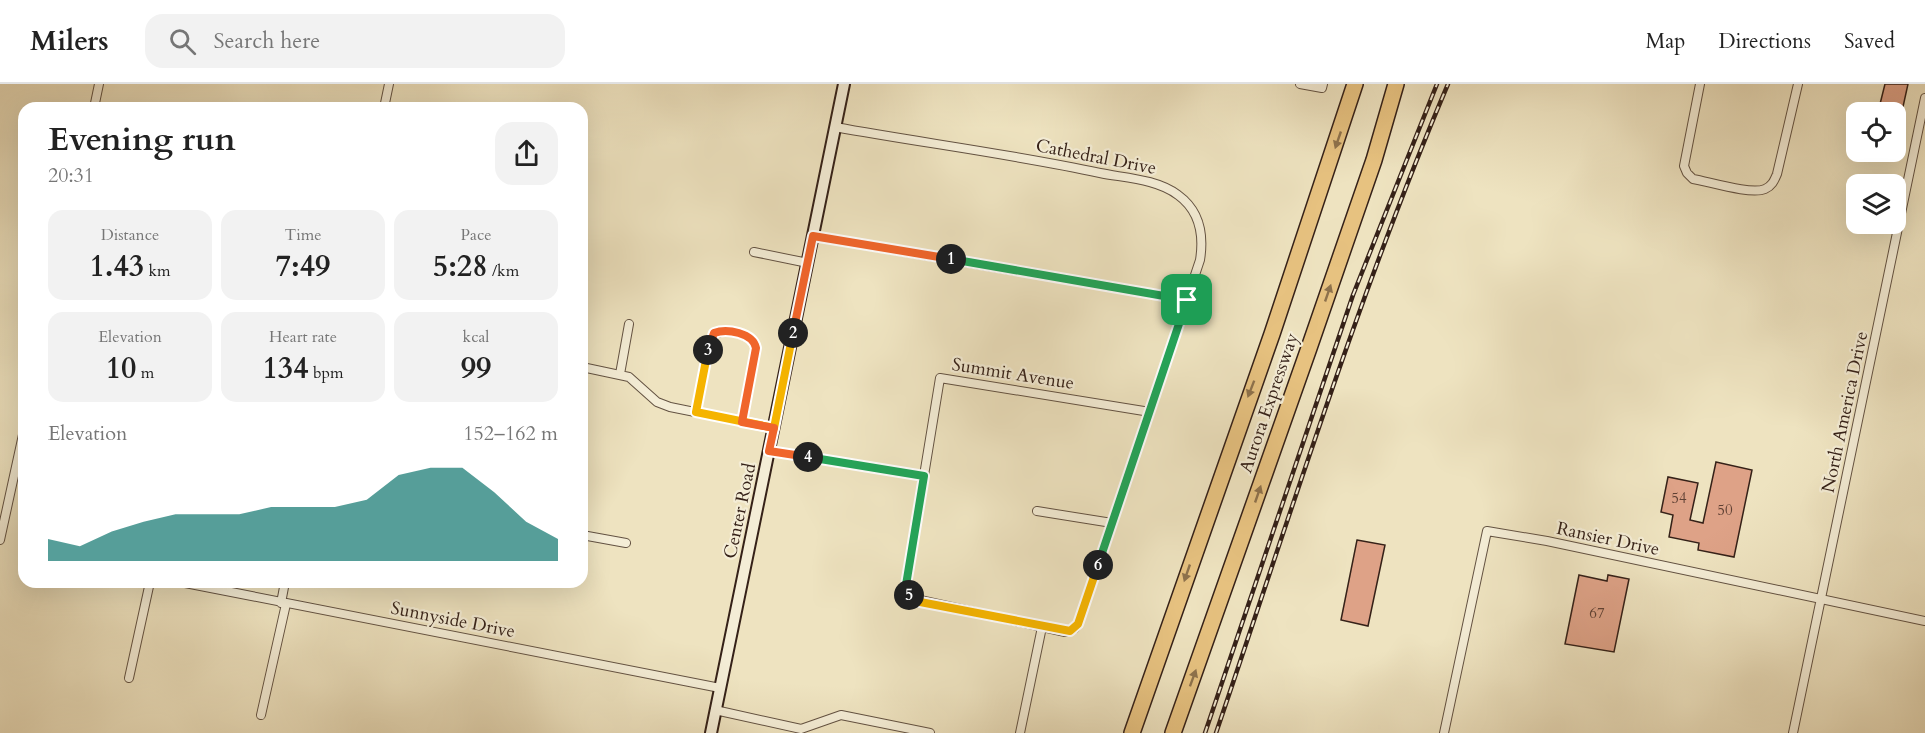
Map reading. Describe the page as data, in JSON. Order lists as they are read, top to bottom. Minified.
{"streets":{"highway":["Aurora Expressway"],"main road":["Center Road"],"street":["Cathedral Drive","Summit Avenue","North America Drive","Ransier Drive","Sunnyside Drive"]},"crossings":[["Cathedral Drive","Summit Avenue"],["Cathedral Drive","Center Road"],["North America Drive","Ransier Drive"],["Center Road","Sunnyside Drive"]],"house_numbers":["54","50","67"],"page":{"header":"Milers","search":"Search here","nav":["Map","Directions","Saved"],"heading":["Evening run","20:31"],"stats":[["Distance","1.43 km"],["Time","7:49"],["Pace","5:28 /km"],["Elevation","10 m"],["Heart rate","134 bpm"],["kcal","99"]],"pins":["1","2","3","4","6","5"],"chart":["Elevation","152–162 m"]}}
